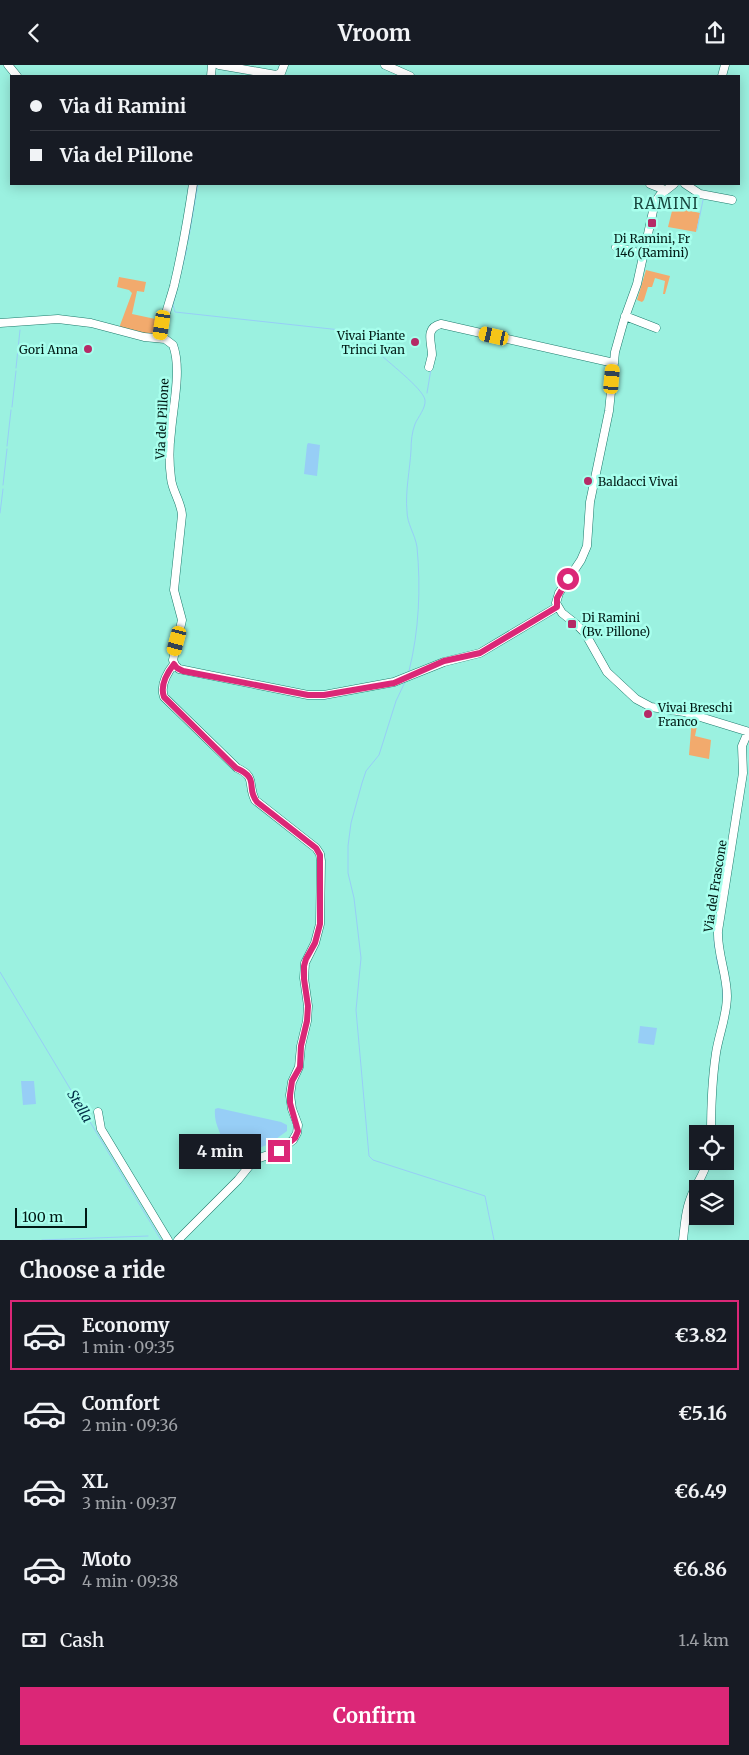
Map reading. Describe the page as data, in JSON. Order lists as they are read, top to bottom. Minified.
{"streets":{"street":["Via del Pillone","Via del Frascone"]},"districts":["RAMINI"],"water":["Stella"],"places":{"transit":["Di Ramini, Fr 146 (Ramini)","Di Ramini (Bv. Pillone)"],"other":["Vivai Piante Trinci Ivan","Gori Anna","Baldacci Vivai","Vivai Breschi Franco"]},"scale_bar":"100 m","page":{"header":"Vroom","banner":["Via di Ramini","Via del Pillone"],"bubble":"4 min","scale":"100 m","heading":"Choose a ride","list":[{"name":"Economy","note":"1 min · 09:35","value":"€3.82"},{"name":"Comfort","note":"2 min · 09:36","value":"€5.16"},{"name":"XL","note":"3 min · 09:37","value":"€6.49"},{"name":"Moto","note":"4 min · 09:38","value":"€6.86"}],"pay":["Cash","1.4 km"],"buttons":"Confirm"}}
